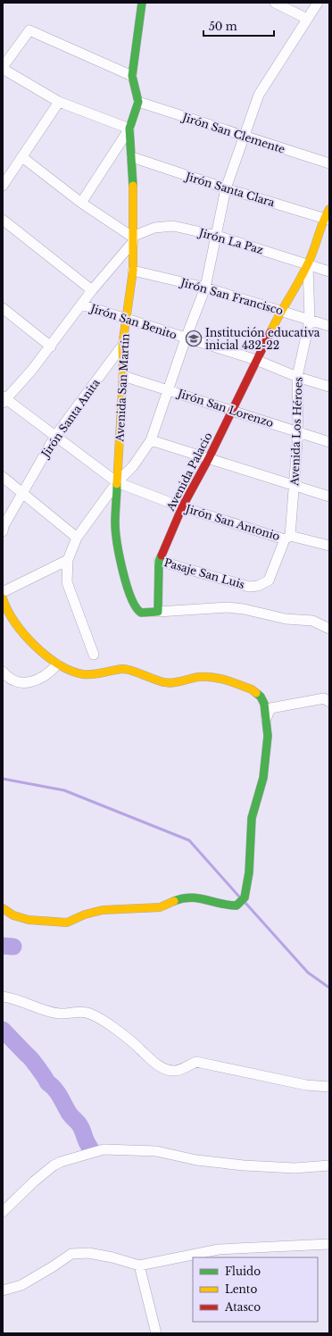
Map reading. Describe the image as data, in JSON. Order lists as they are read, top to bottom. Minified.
{"streets":{"street":["Jirón San Clemente","Jirón Santa Clara","Jirón La Paz","Jirón San Francisco","Jirón San Benito","Avenida San Martín","Jirón San Lorenzo","Jirón Santa Anita","Avenida Los Héroes","Avenida Palacio","Jirón San Antonio","Pasaje San Luis"]},"crossings":[["Jirón San Clemente","Avenida San Martín"],["Jirón Santa Clara","Avenida San Martín"],["Jirón Santa Clara","Avenida Palacio"],["Jirón La Paz","Avenida San Martín"],["Jirón La Paz","Avenida Los Héroes"],["Jirón La Paz","Avenida Palacio"],["Jirón San Francisco","Avenida San Martín"],["Jirón San Francisco","Avenida Los Héroes"],["Jirón San Francisco","Avenida Palacio"],["Jirón San Benito","Avenida San Martín"],["Jirón San Benito","Avenida Los Héroes"],["Jirón San Benito","Avenida Palacio"],["Avenida San Martín","Jirón San Lorenzo"],["Avenida San Martín","Jirón Santa Anita"],["Avenida San Martín","Jirón San Antonio"],["Jirón San Lorenzo","Avenida Los Héroes"],["Jirón San Lorenzo","Avenida Palacio"],["Jirón Santa Anita","Jirón San Antonio"],["Avenida Los Héroes","Avenida Palacio"],["Avenida Los Héroes","Jirón San Antonio"],["Avenida Los Héroes","Pasaje San Luis"],["Avenida Palacio","Jirón San Antonio"],["Avenida Palacio","Pasaje San Luis"],["Jirón San Antonio","Pasaje San Luis"]],"places":{"school or university":["Institución educativa inicial 432-22"]},"legend":["Fluido","Lento","Atasco"],"scale_bar":"50 m"}
